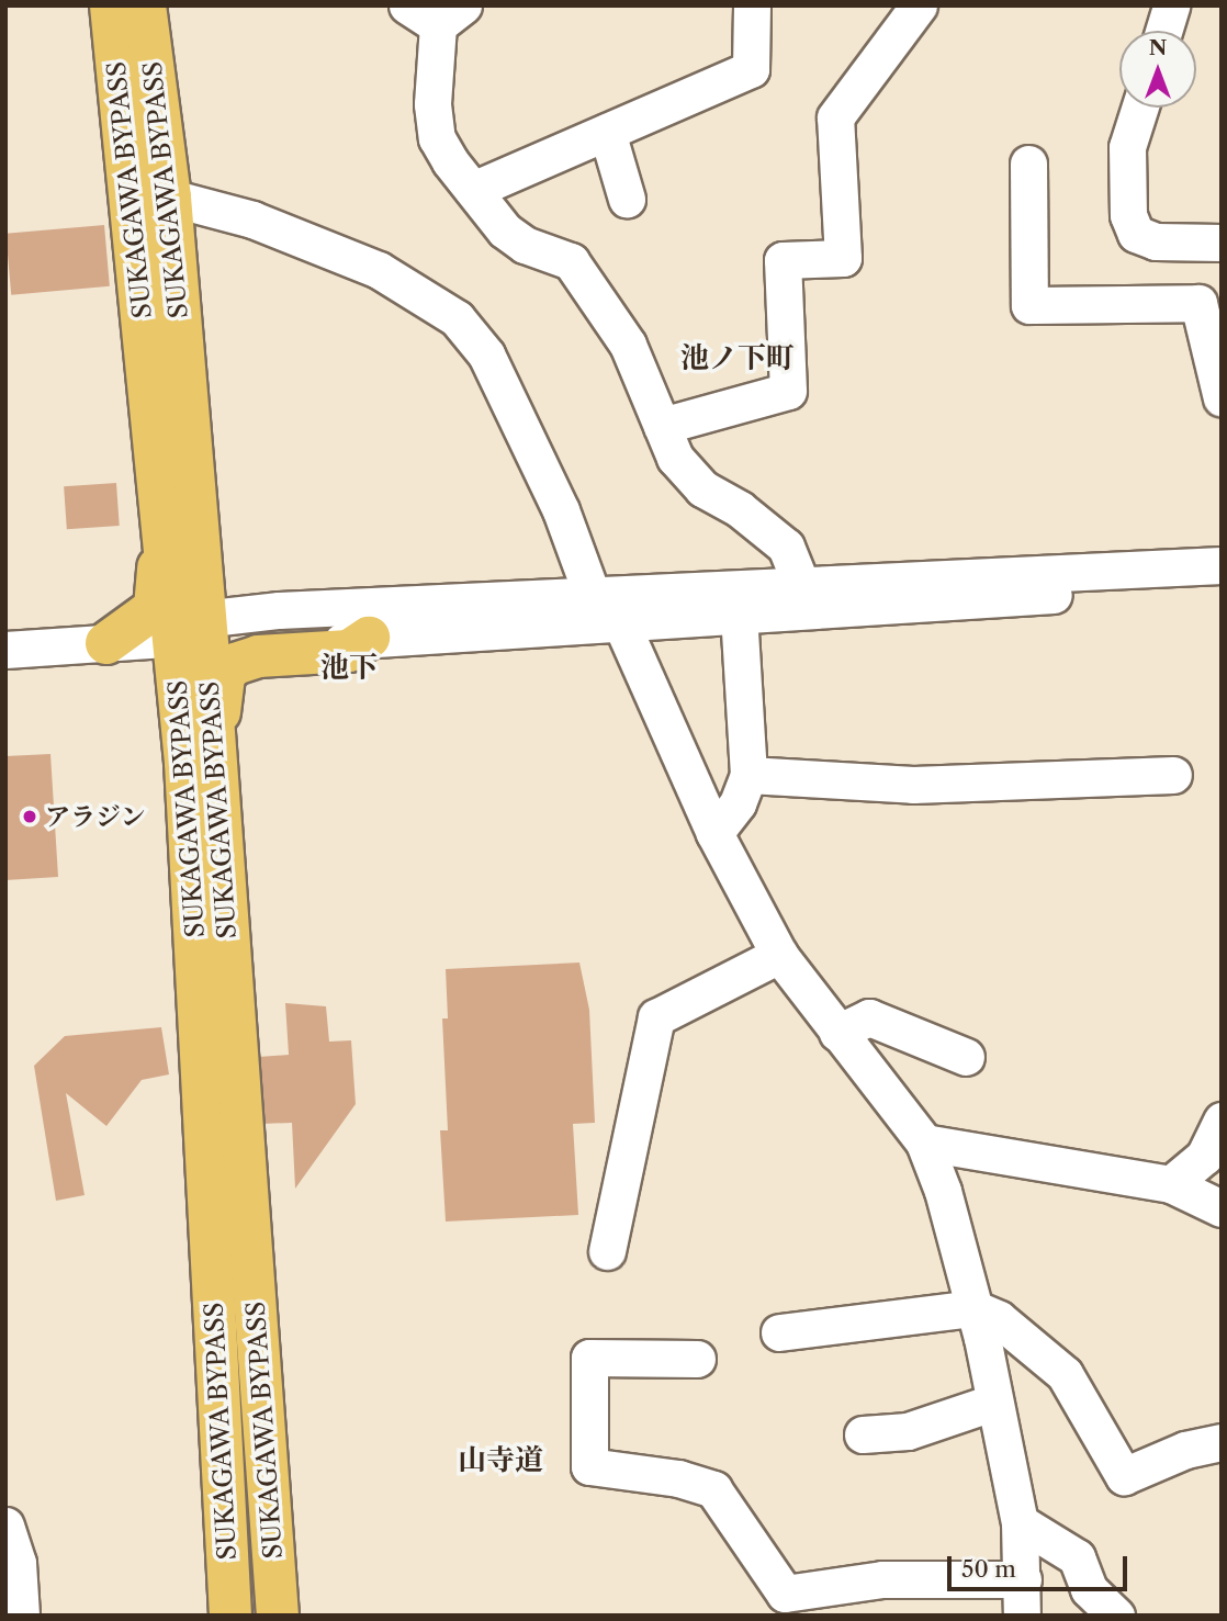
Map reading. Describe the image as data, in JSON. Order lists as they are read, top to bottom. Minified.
{"streets":{"highway":["SUKAGAWA BYPASS"]},"districts":["池ノ下町","池下","山寺道"],"places":["アラジン"],"scale_bar":"50 m","north":"top"}
